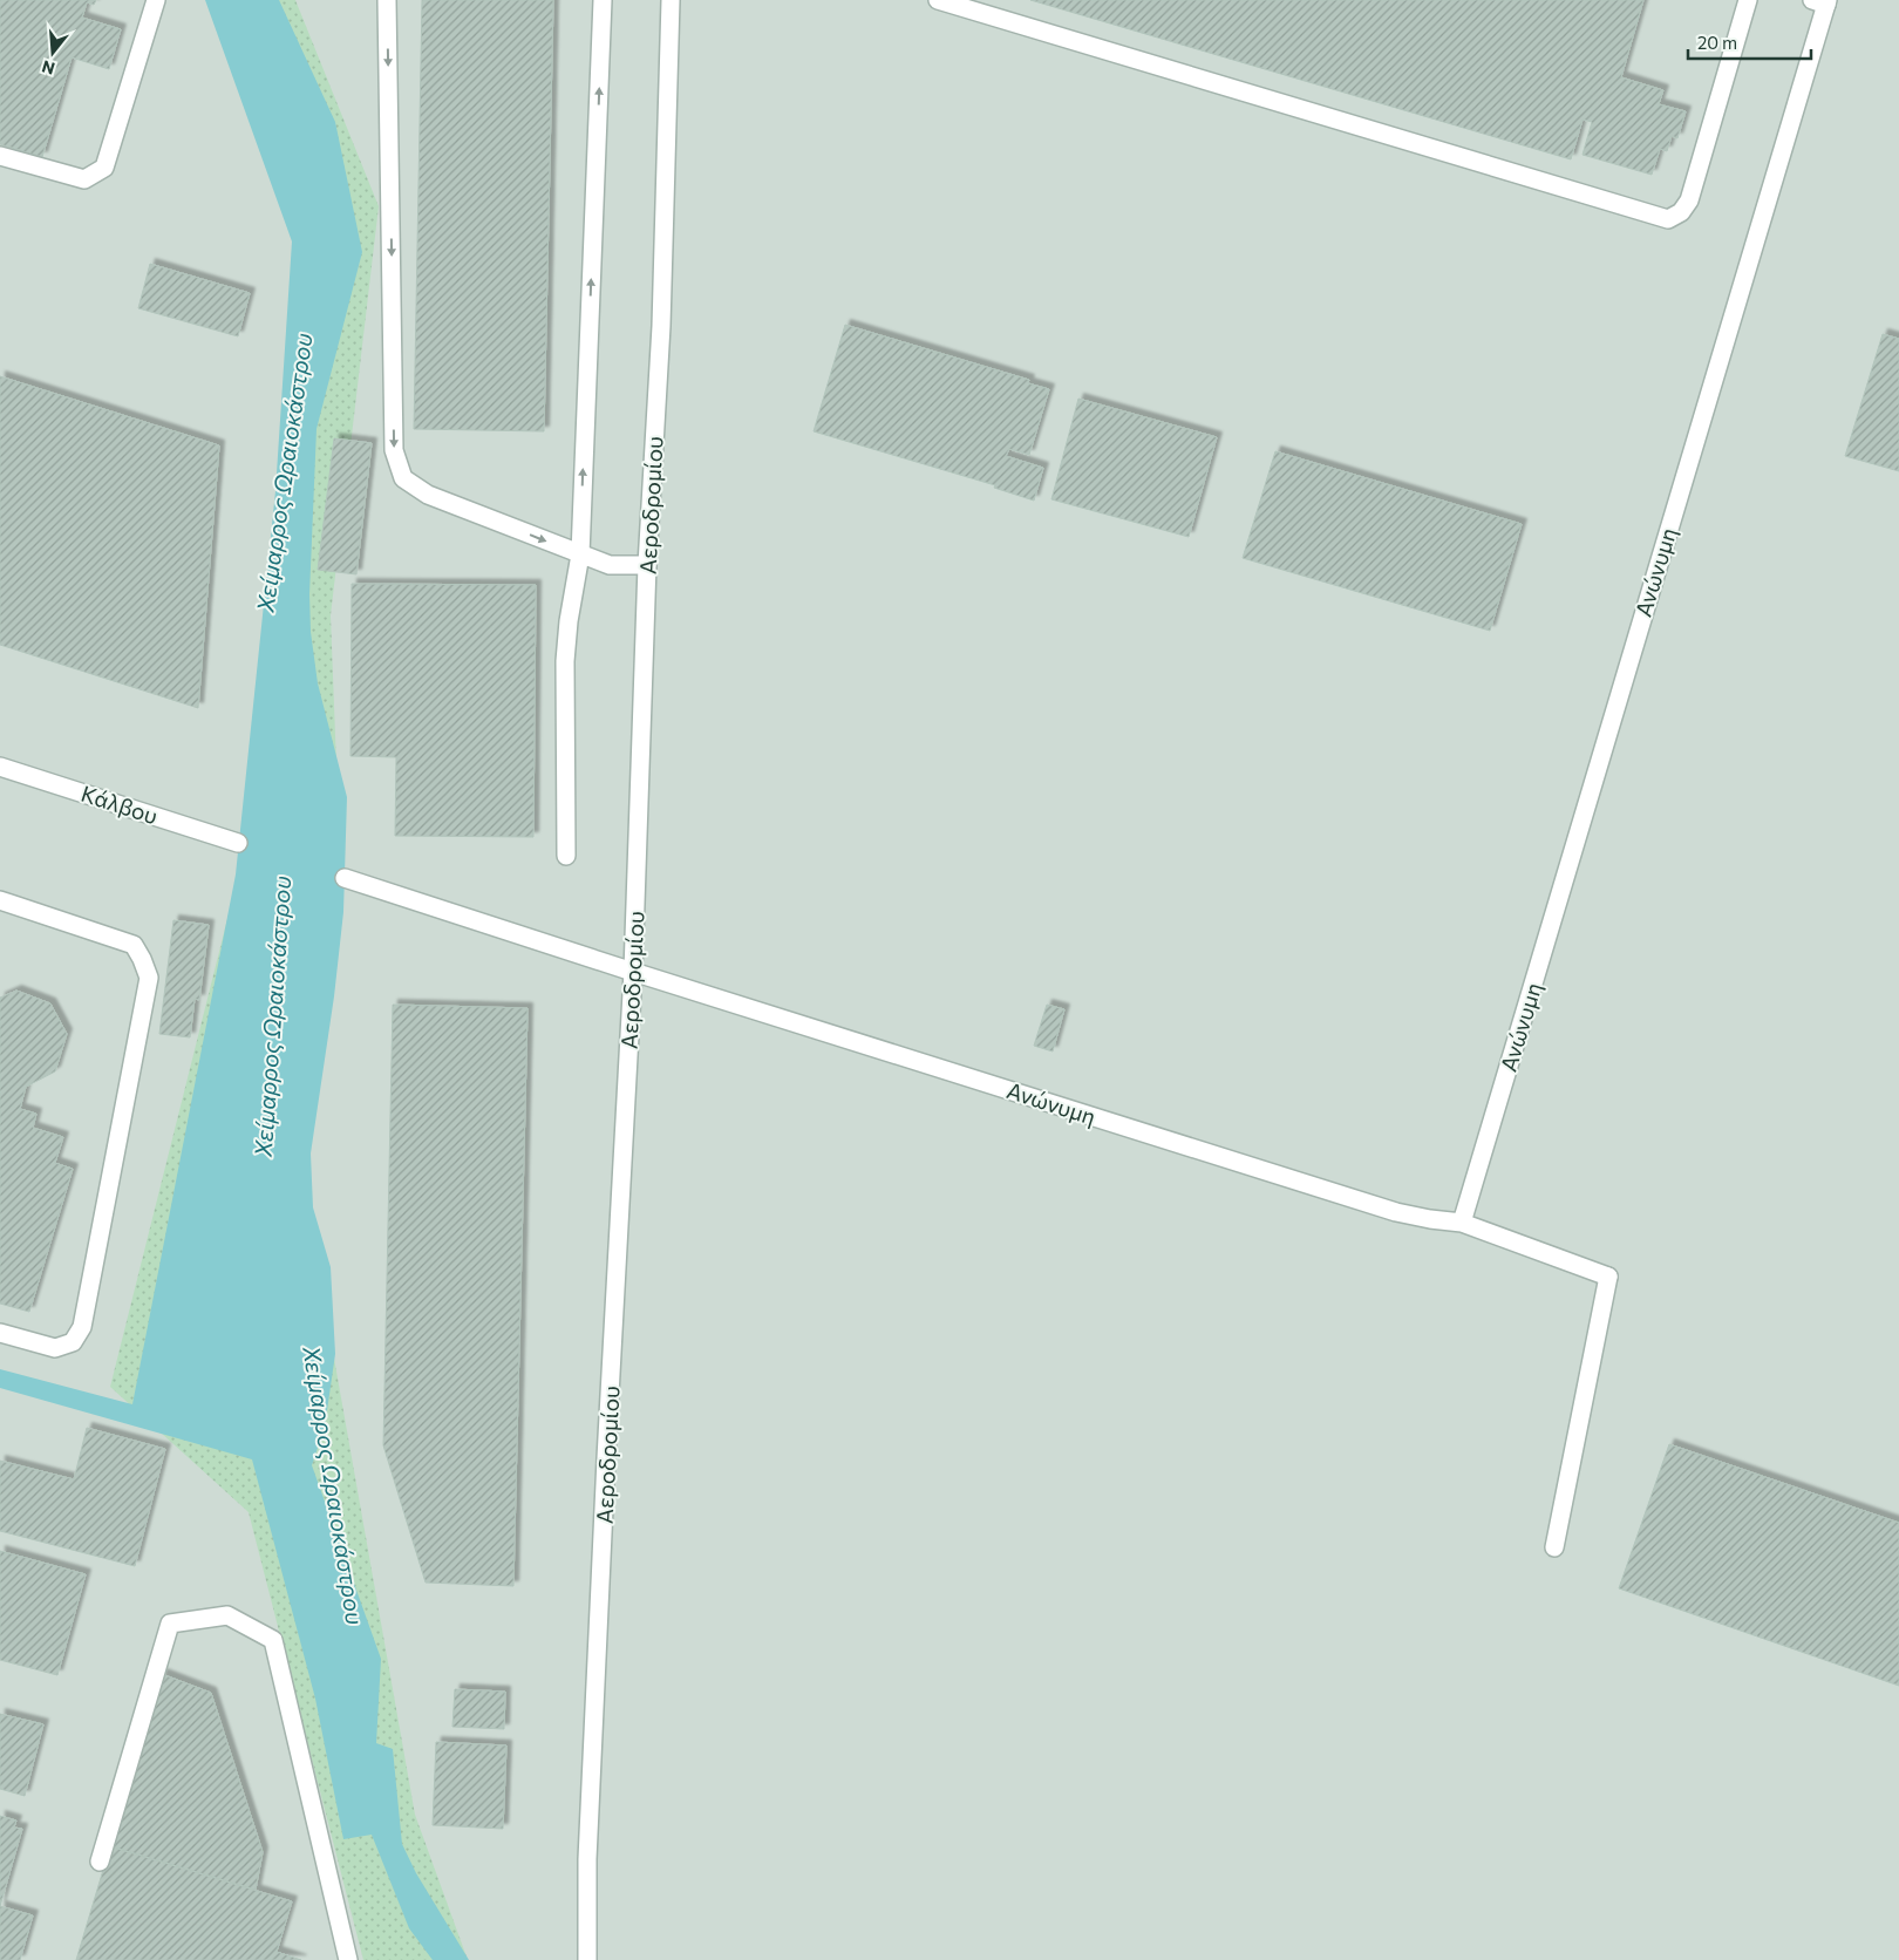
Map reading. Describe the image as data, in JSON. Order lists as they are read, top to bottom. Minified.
{"streets":{"street":["Αεροδρομίου","Ανώνυμη","Κάλβου"]},"crossings":[["Αεροδρομίου","Ανώνυμη"]],"water":["Χείμαρρος Ωραιοκάστρου"],"scale_bar":"20 m","north":"bottom"}
